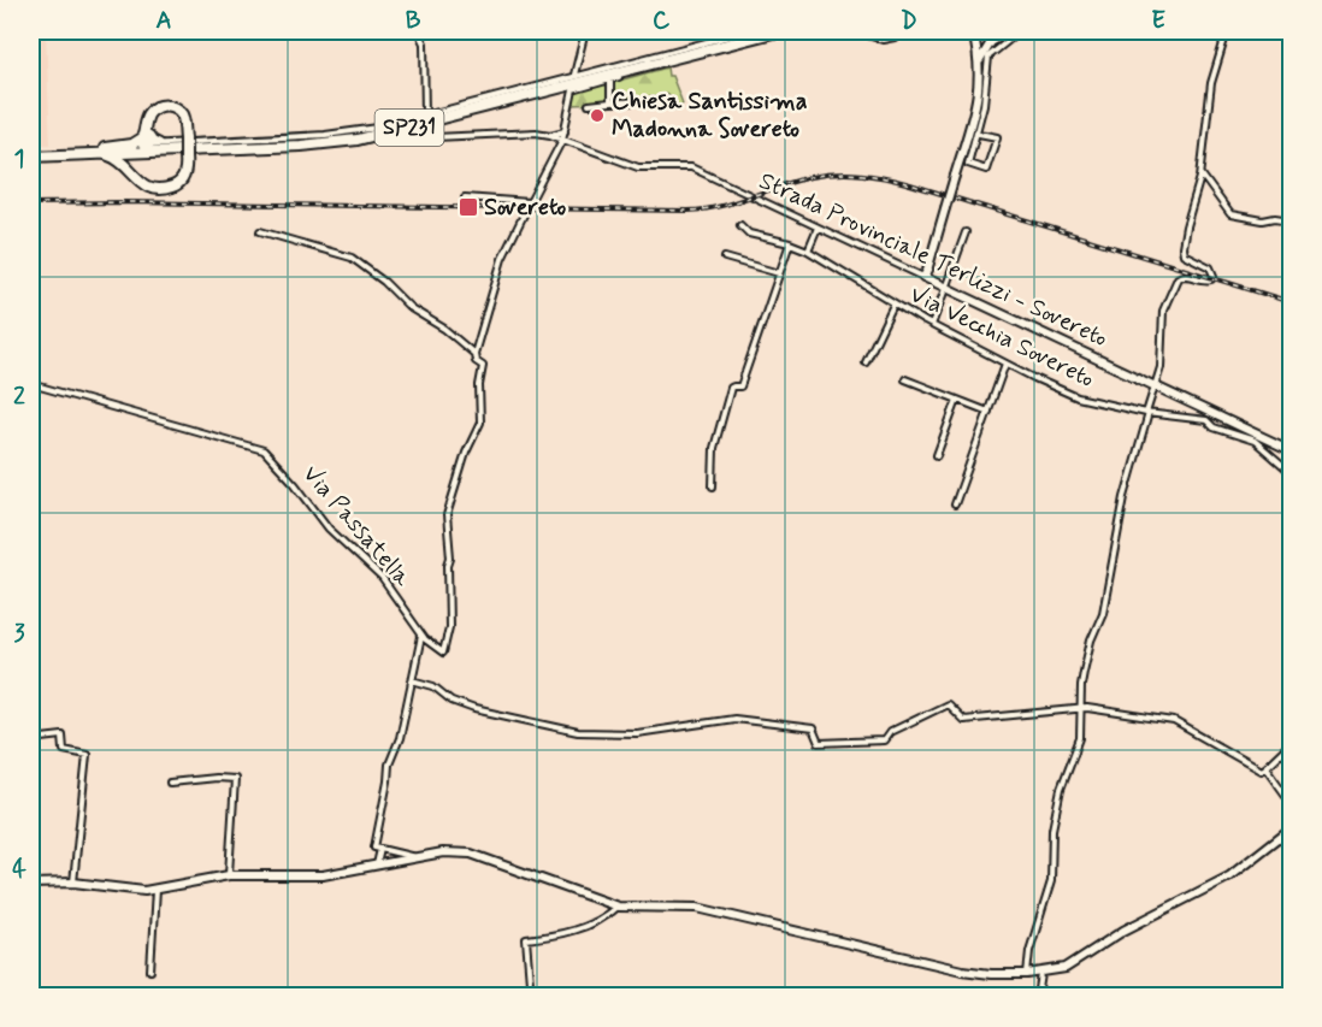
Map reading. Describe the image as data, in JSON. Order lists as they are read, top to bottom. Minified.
{"streets":{"highway":["SP231"],"main road":["Strada Provinciale Terlizzi - Sovereto"],"street":["Via Vecchia Sovereto","Via Passatella"]},"crossings":[["Strada Provinciale Terlizzi - Sovereto","Via Vecchia Sovereto"],["Strada Provinciale Terlizzi - Sovereto","Via Passatella"]],"places":{"other":["Chiesa Santissima Madonna Sovereto"],"transit":["Sovereto"]},"grid":{"columns":["A","B","C","D","E"],"rows":["1","2","3","4"]}}
